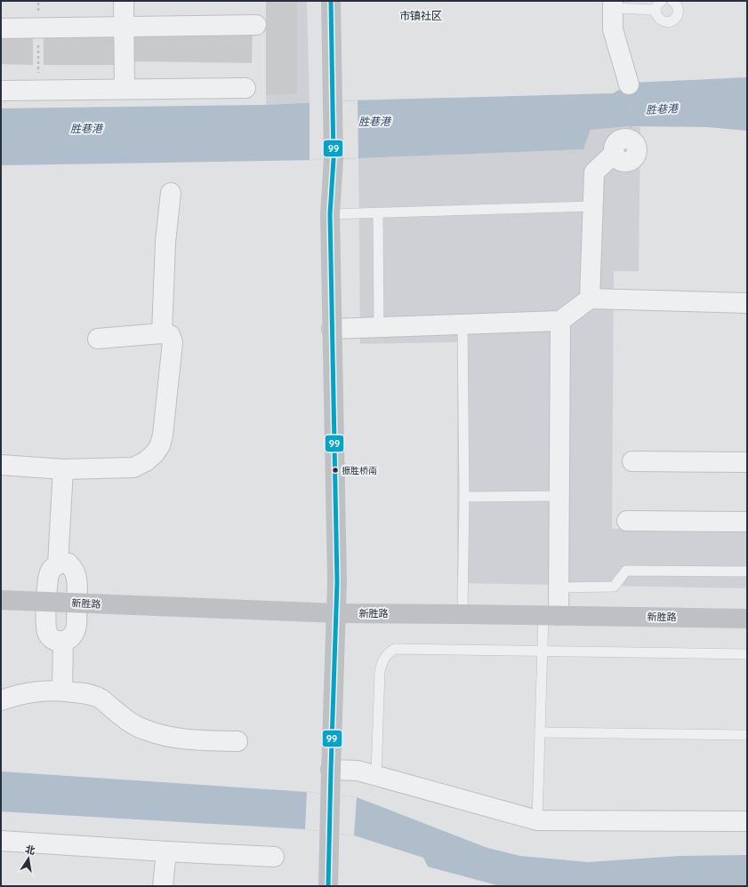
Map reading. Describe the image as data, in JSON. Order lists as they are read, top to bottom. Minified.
{"streets":{"street":["新胜路"]},"districts":["市镇社区"],"water":["胜巷港"],"places":["振胜桥南"],"lines":["transit line 99"],"north":"top"}
